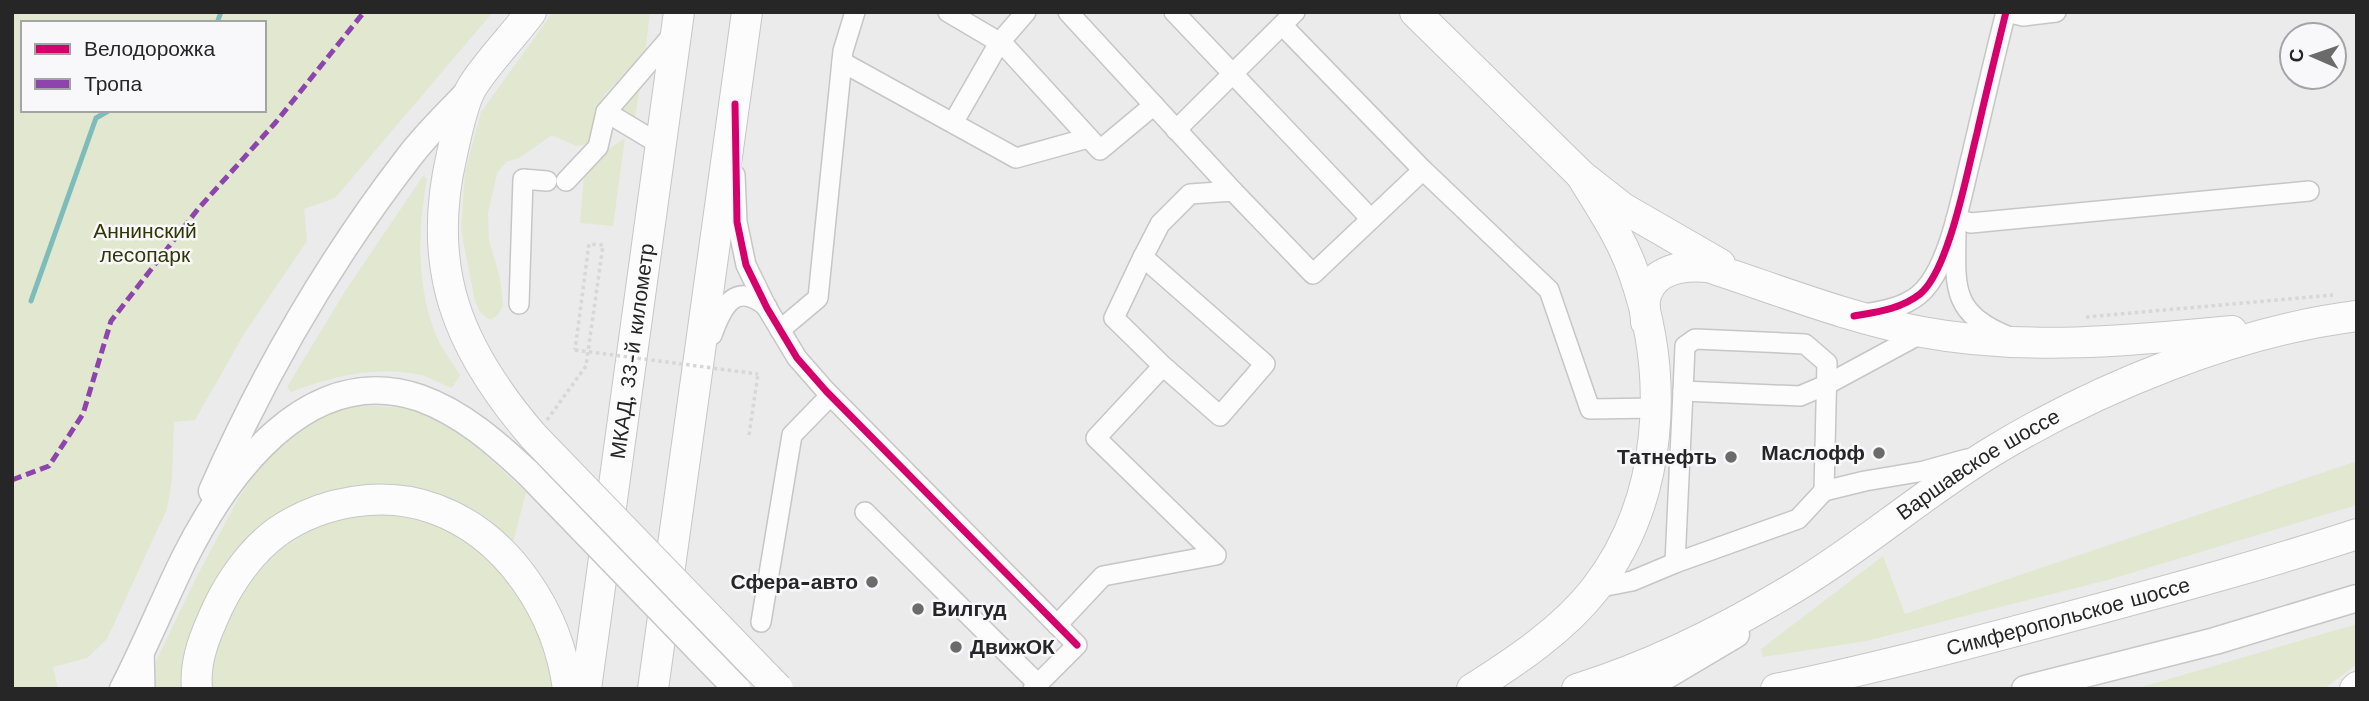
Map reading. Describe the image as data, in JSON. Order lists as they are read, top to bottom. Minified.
{"streets":{"highway":["МКАД, 33-й километр","Варшавское шоссе","Симферопольское шоссе"]},"parks":["Аннинский лесопарк"],"places":["Маслофф","Татнефть","Сфера-авто","Вилгуд","ДвижОК"],"legend":["Велодорожка","Тропа"],"north":"left"}
